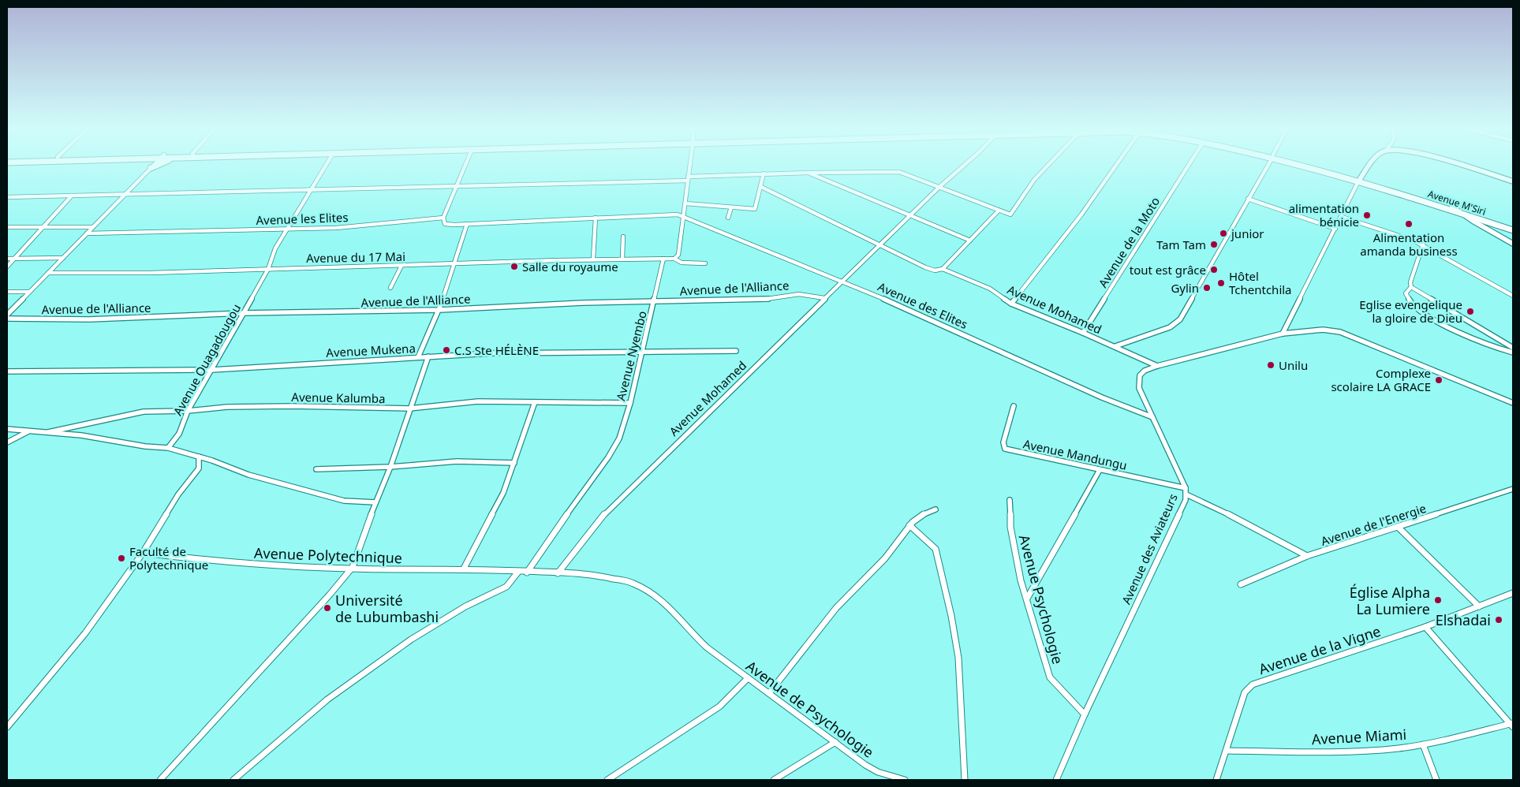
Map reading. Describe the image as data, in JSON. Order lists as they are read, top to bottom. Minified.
{"streets":{"highway":["Avenue M'Siri"],"street":["Avenue les Elites","Avenue de la Moto","Avenue du 17 Mai","Avenue de l'Alliance","Avenue des Elites","Avenue Mohamed","Avenue Mukena","Avenue Nyembo","Avenue Ouagadougou","Avenue Kalumba","Avenue Mandungu","Avenue de l'Energie","Avenue des Aviateurs","Avenue Polytechnique","Avenue Psychologie","Avenue de la Vigne","Avenue de Psychologie","Avenue Miami"]},"crossings":[["Avenue les Elites","Avenue des Elites"],["Avenue les Elites","Avenue Ouagadougou"],["Avenue de la Moto","Avenue Mohamed"],["Avenue du 17 Mai","Avenue Nyembo"],["Avenue du 17 Mai","Avenue Ouagadougou"],["Avenue de l'Alliance","Avenue Mohamed"],["Avenue de l'Alliance","Avenue Nyembo"],["Avenue de l'Alliance","Avenue Ouagadougou"],["Avenue des Elites","Avenue Mohamed"],["Avenue des Elites","Avenue des Aviateurs"],["Avenue Mohamed","Avenue des Aviateurs"],["Avenue Mohamed","Avenue Polytechnique"],["Avenue Mukena","Avenue Nyembo"],["Avenue Mukena","Avenue Ouagadougou"],["Avenue Nyembo","Avenue Kalumba"],["Avenue Nyembo","Avenue Polytechnique"],["Avenue Ouagadougou","Avenue Kalumba"],["Avenue Mandungu","Avenue de l'Energie"],["Avenue Mandungu","Avenue des Aviateurs"],["Avenue des Aviateurs","Avenue Psychologie"],["Avenue Polytechnique","Avenue de Psychologie"],["Avenue de la Vigne","Avenue Miami"]],"places":["alimentation bénicie","Alimentation amanda business","junior","Tam Tam","Salle du royaume","tout est grâce","Hôtel Tchentchila","Gylin","Eglise evengelique la gloire de Dieu","C.S Ste HÉLÈNE","Unilu","Complexe scolaire LA GRACE","Faculté de Polytechnique","Église Alpha La Lumiere","Université de Lubumbashi","Elshadai"]}
